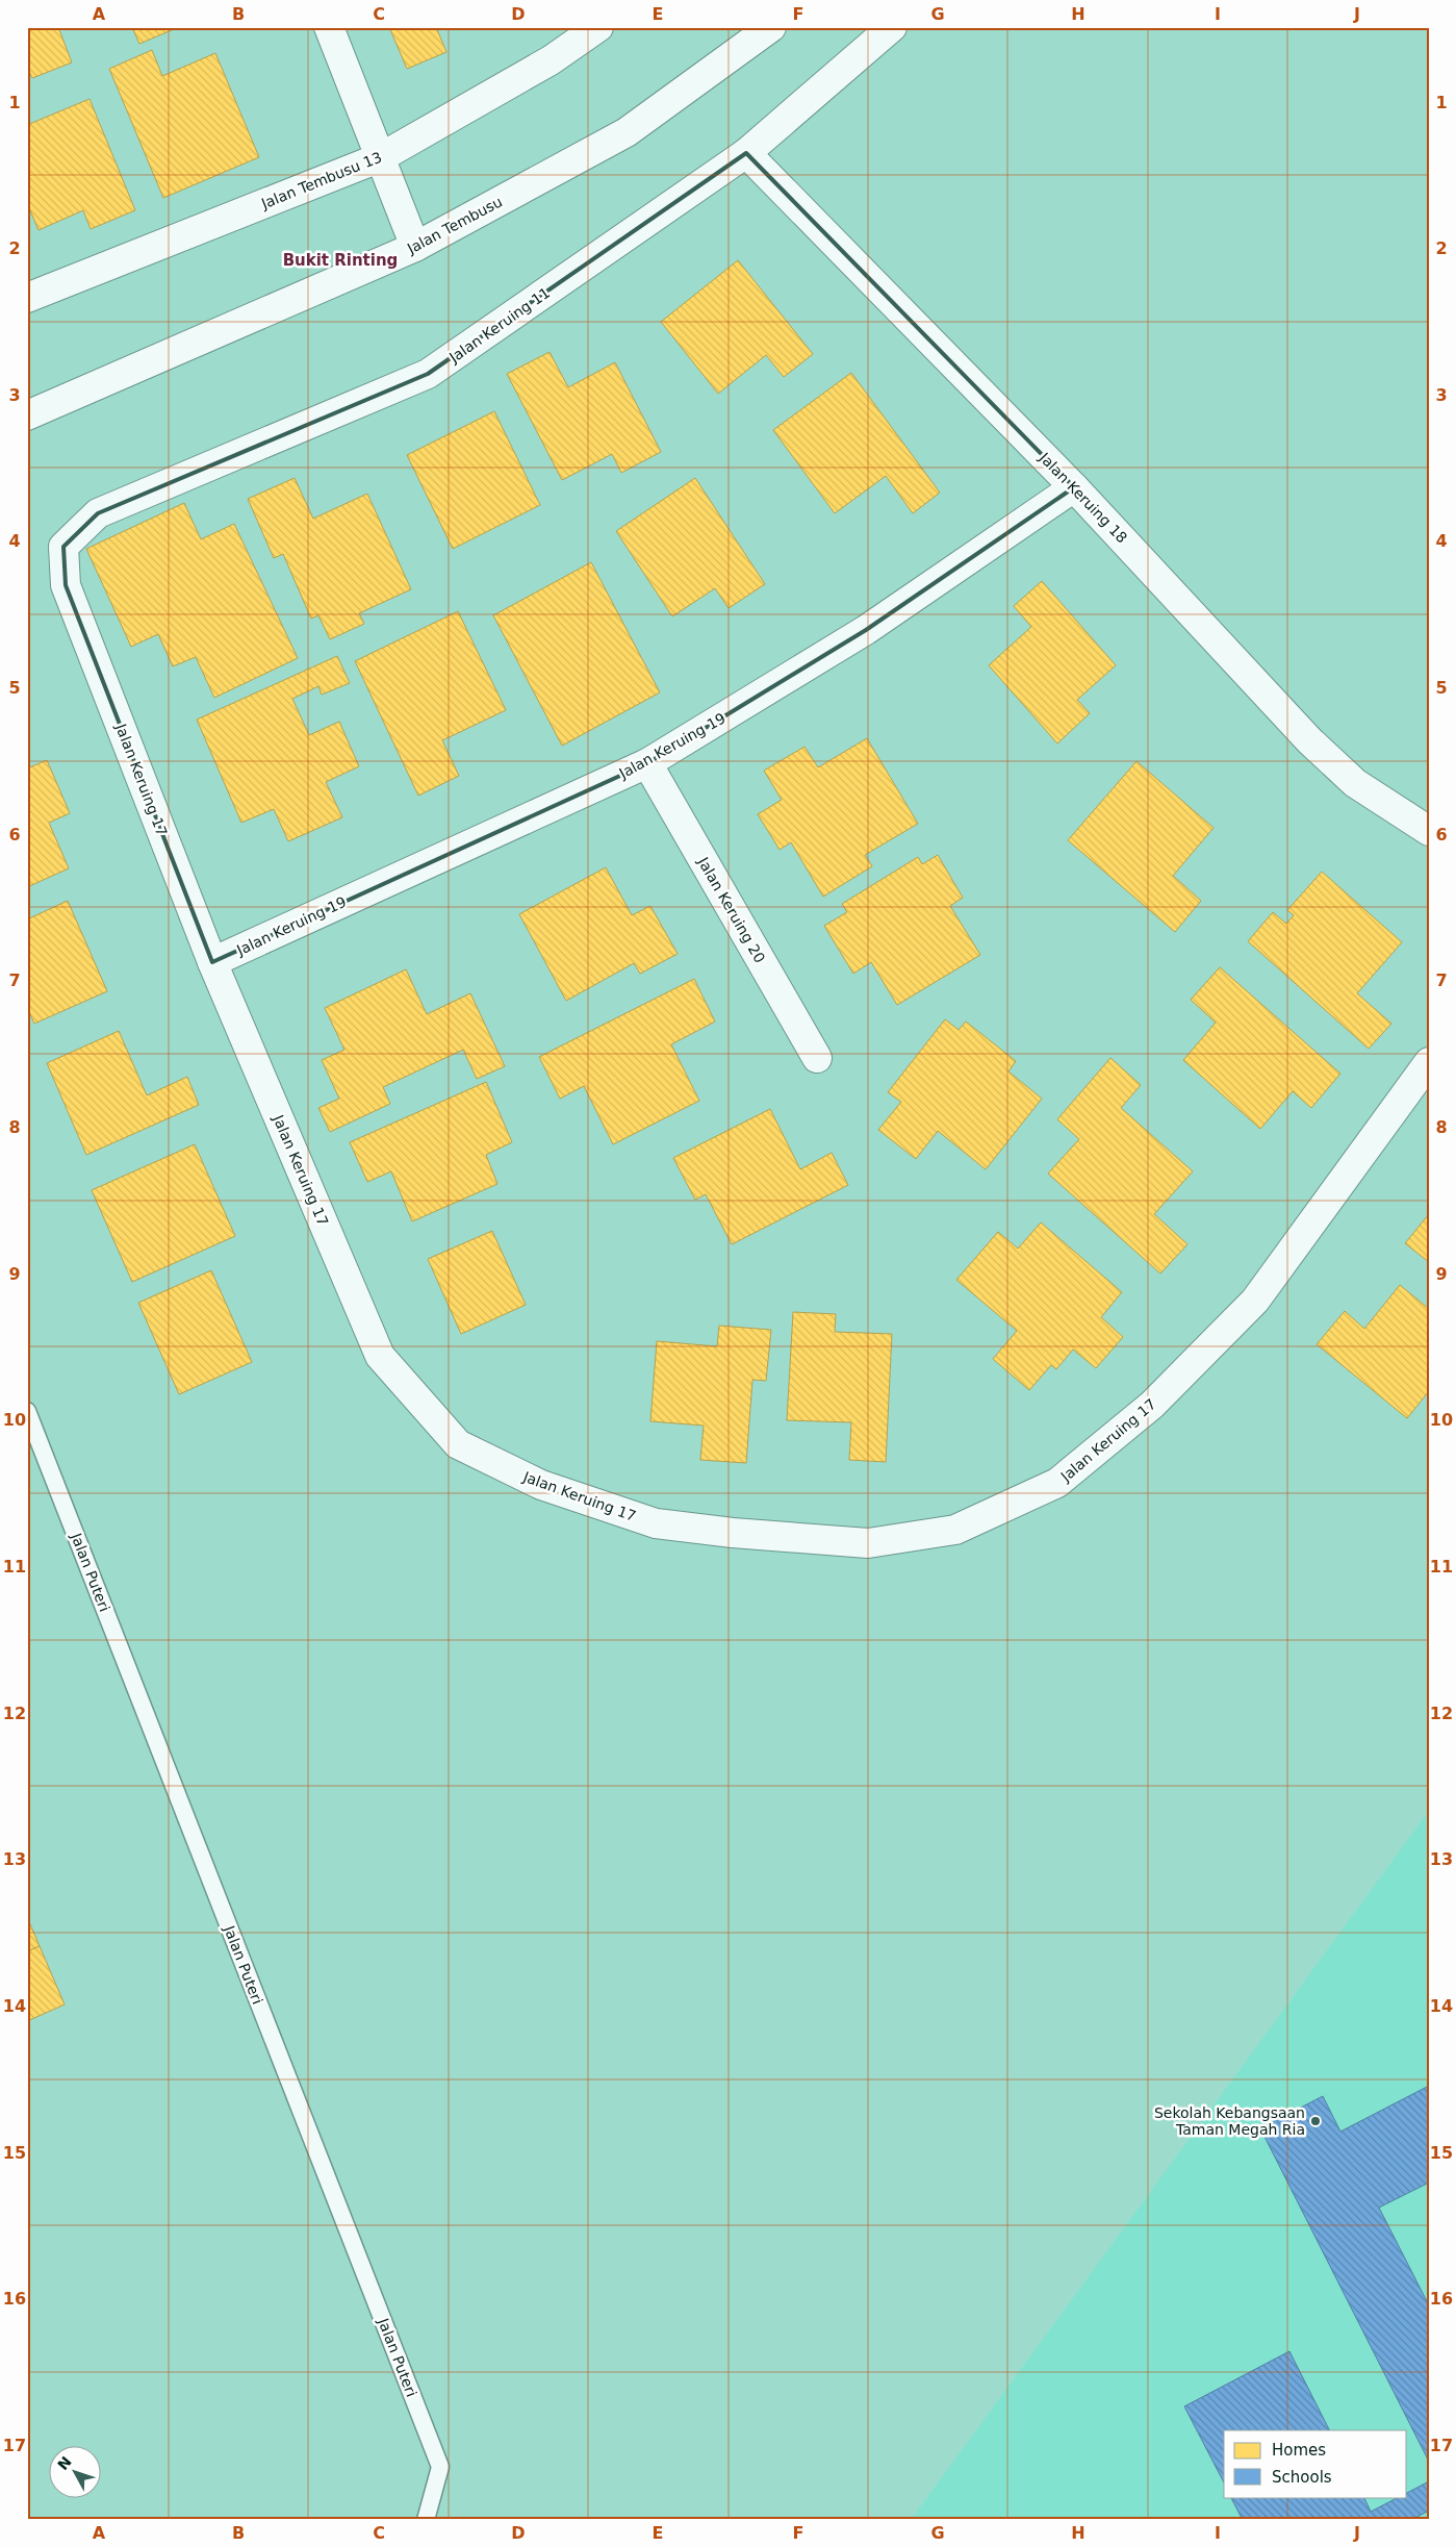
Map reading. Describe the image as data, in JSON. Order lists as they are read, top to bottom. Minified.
{"streets":{"street":["Jalan Tembusu 13","Jalan Tembusu","Jalan Keruing 11","Jalan Keruing 18","Jalan Keruing 19","Jalan Keruing 17","Jalan Keruing 20"],"lane":["Jalan Puteri"]},"crossings":[["Jalan Keruing 11","Jalan Keruing 18"],["Jalan Keruing 11","Jalan Keruing 17"],["Jalan Keruing 18","Jalan Keruing 19"],["Jalan Keruing 19","Jalan Keruing 17"],["Jalan Keruing 19","Jalan Keruing 20"]],"districts":["Bukit Rinting"],"places":["Sekolah Kebangsaan Taman Megah Ria"],"legend":["Homes","Schools"],"north":"top left","grid":{"columns":["A","B","C","D","E","F","G","H","I","J"],"rows":["1","2","3","4","5","6","7","8","9","10","11","12","13","14","15","16","17"]}}
